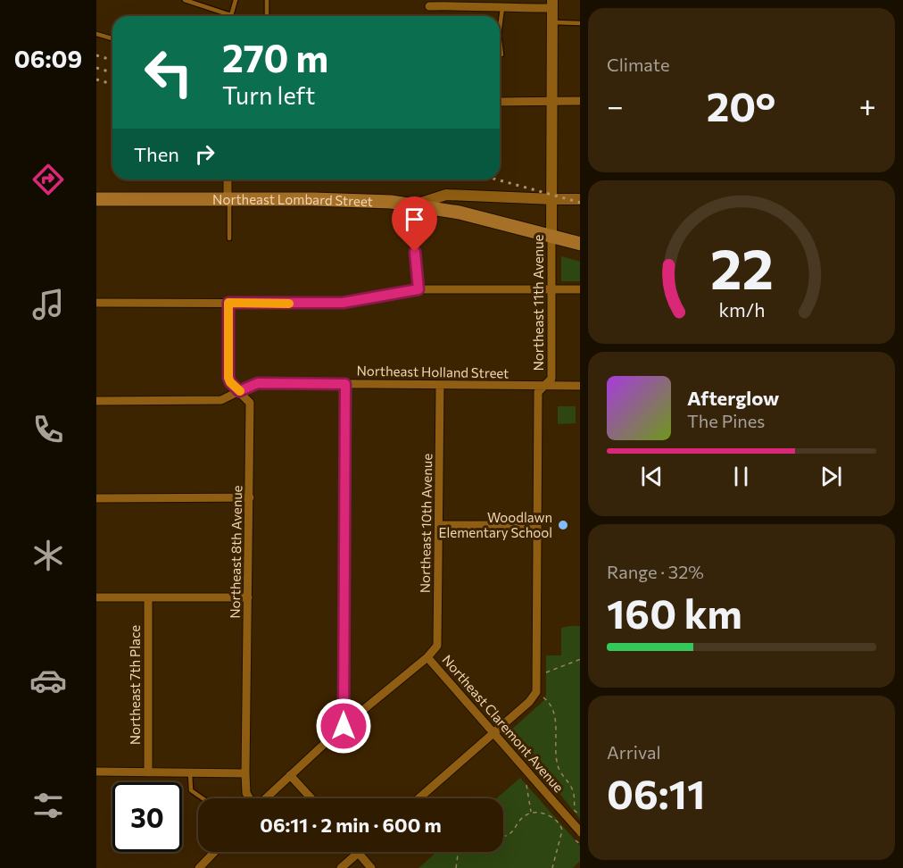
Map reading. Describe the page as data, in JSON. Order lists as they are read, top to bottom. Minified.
{"streets":{"main road":["Northeast Lombard Street"],"street":["Northeast 11th Avenue","Northeast Holland Street","Northeast 10th Avenue","Northeast 8th Avenue","Northeast 7th Place","Northeast Claremont Avenue"]},"crossings":[["Northeast Lombard Street","Northeast 11th Avenue"],["Northeast 11th Avenue","Northeast Holland Street"],["Northeast Holland Street","Northeast 10th Avenue"],["Northeast Holland Street","Northeast 8th Avenue"],["Northeast 10th Avenue","Northeast Claremont Avenue"]],"places":["Woodlawn Elementary School"],"page":{"tabs":"06:09","tile":["Climate",["Range · 32%","160 km"],["Arrival","06:11"]],"turn":["270 m","Turn left"],"heat":["−","20°","+"],"then":"Then","song":["Afterglow","The Pines"],"limit":"30","trip":"06:11 · 2 min · 600 m","gauge":["22","km/h"]}}
